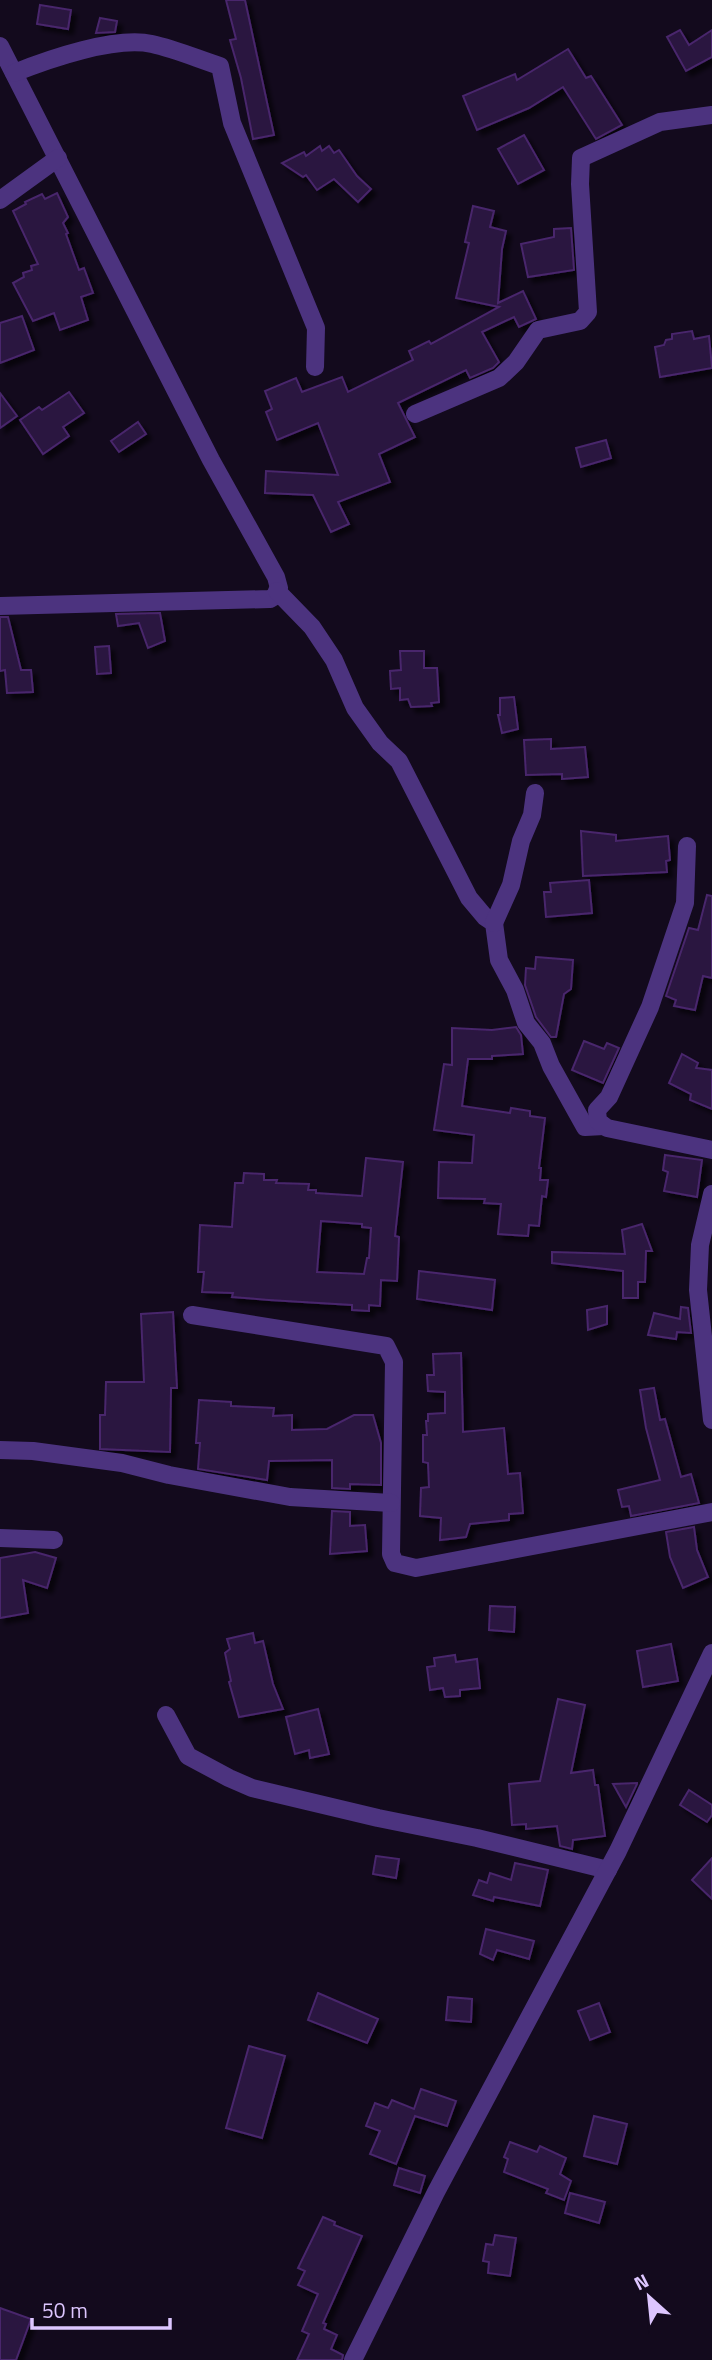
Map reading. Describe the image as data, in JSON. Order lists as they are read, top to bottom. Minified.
{"scale_bar":"50 m","north":"top left"}
